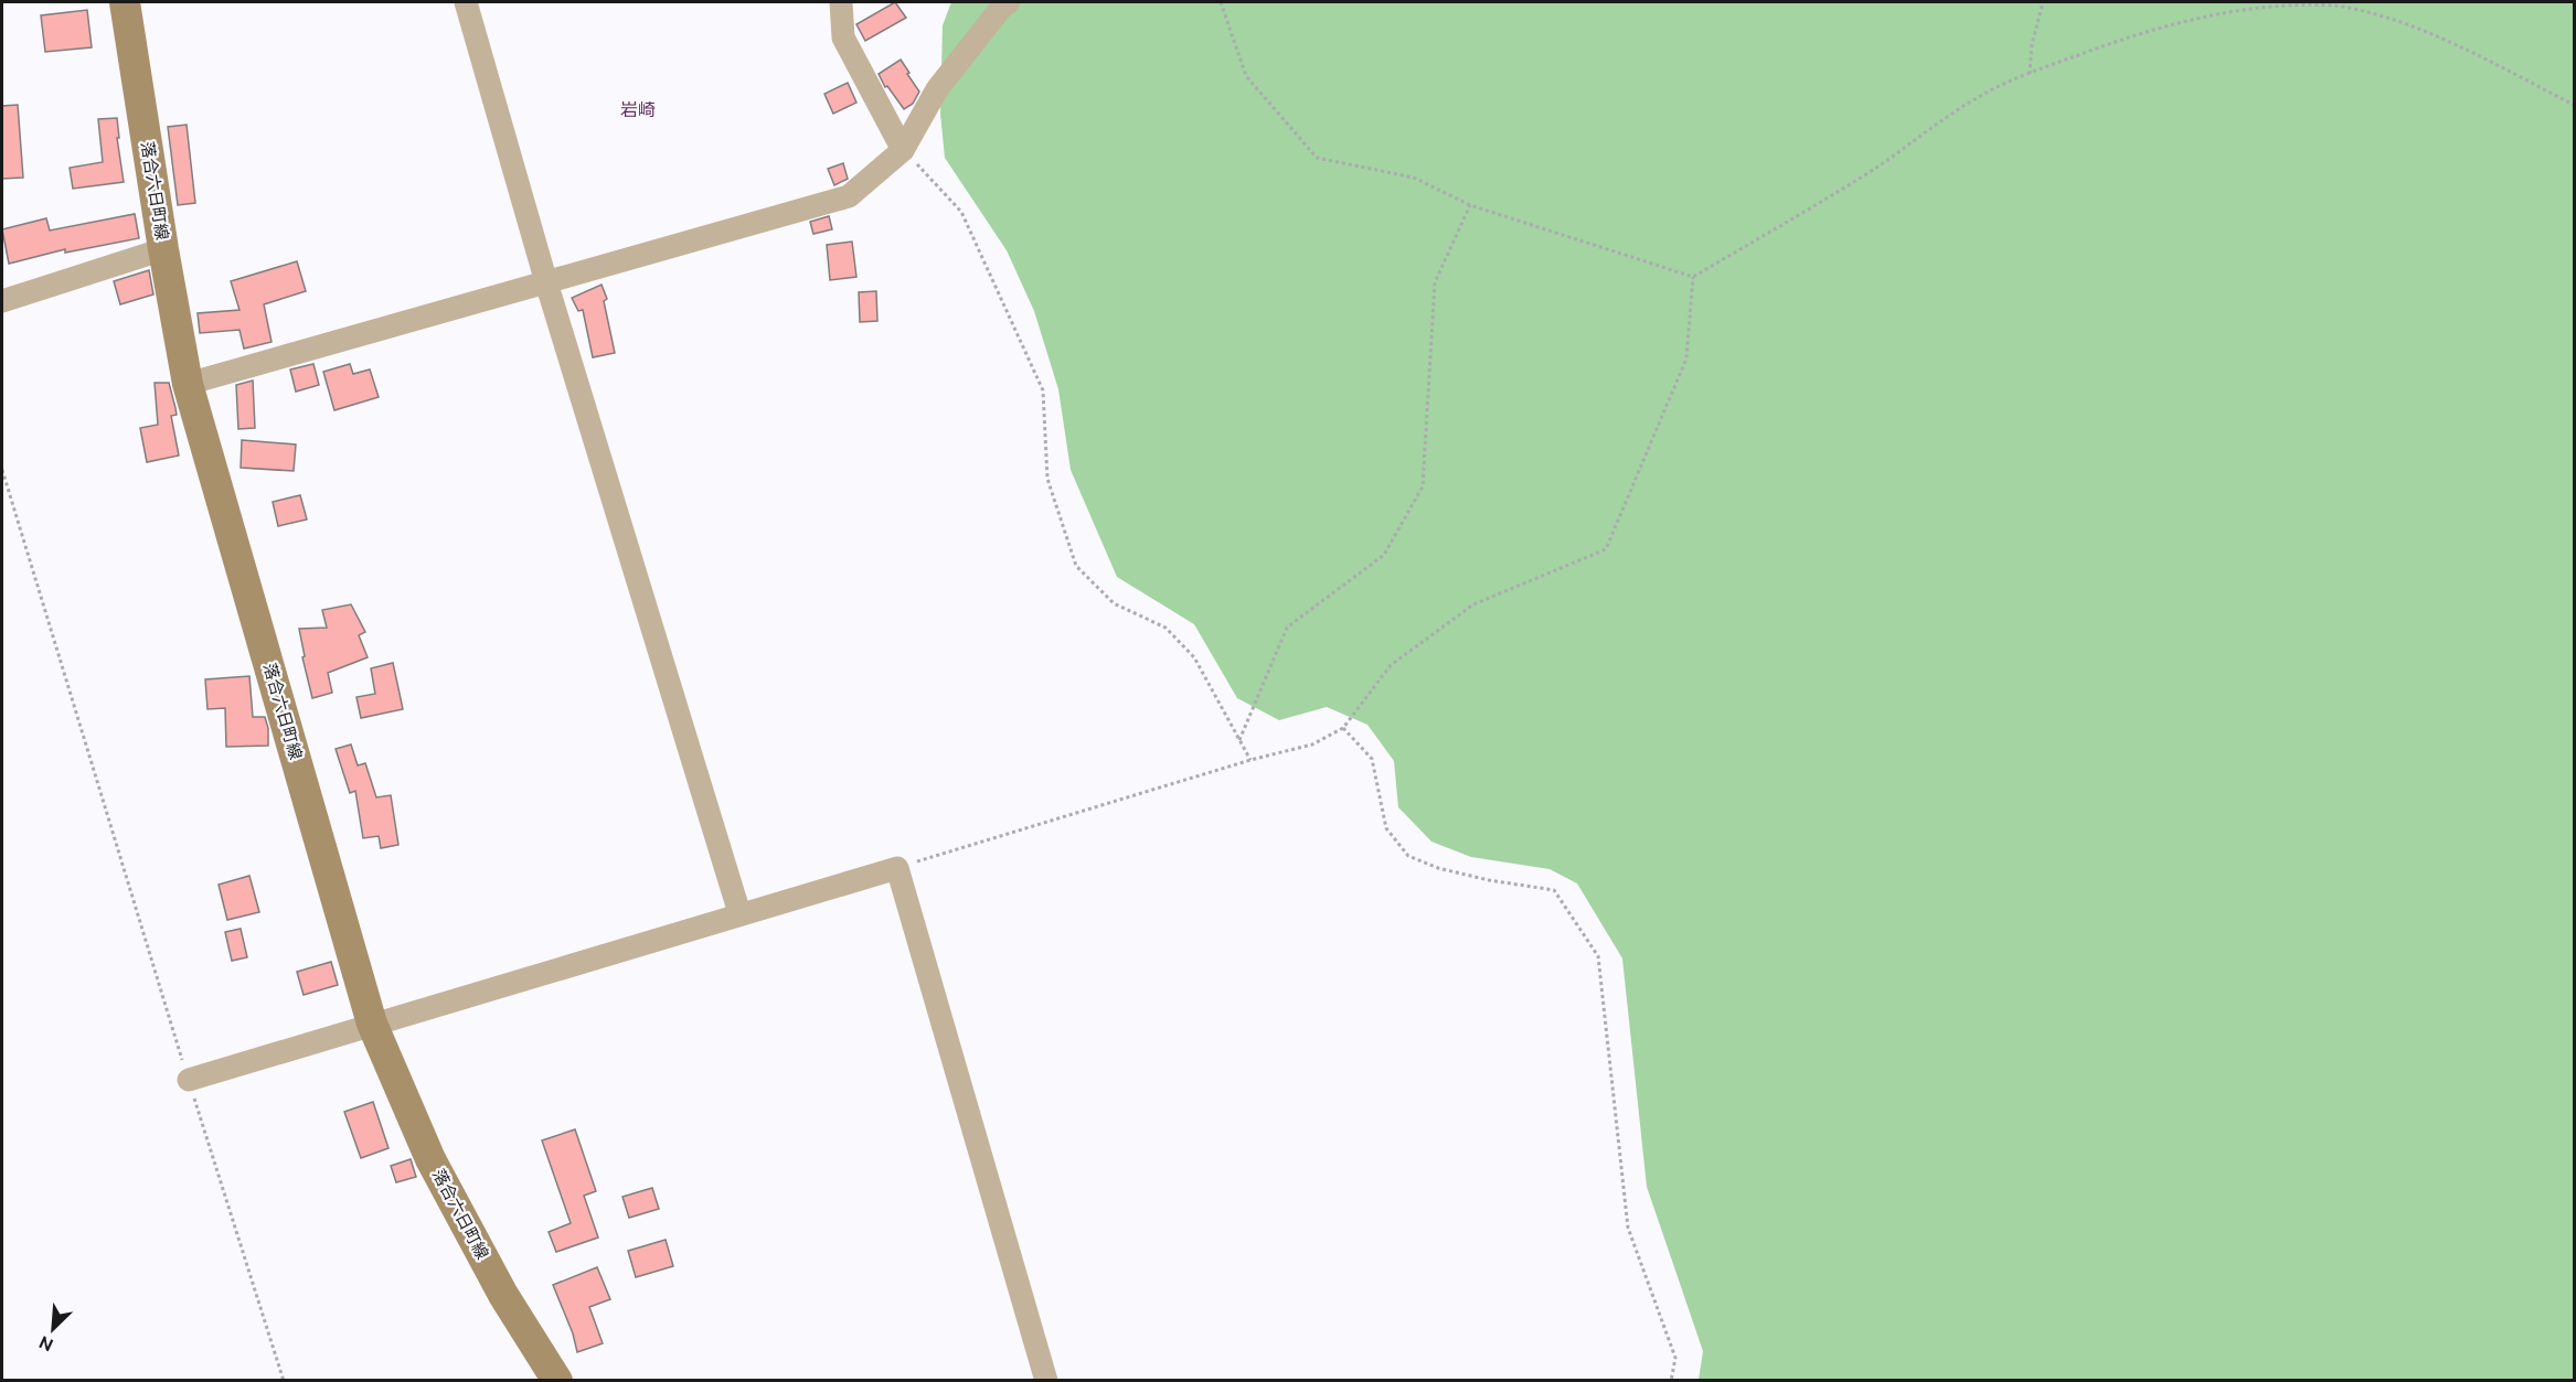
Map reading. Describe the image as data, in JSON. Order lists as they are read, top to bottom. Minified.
{"streets":{"main road":["落合六日町線"]},"districts":["岩崎"],"north":"bottom left"}
